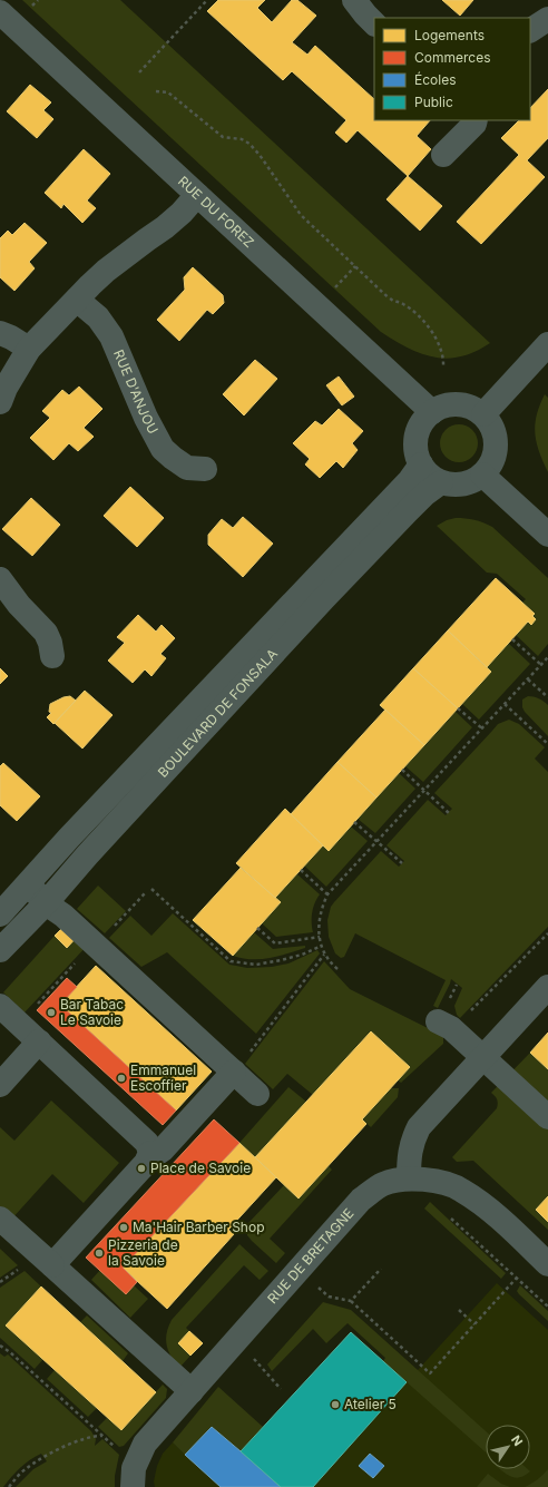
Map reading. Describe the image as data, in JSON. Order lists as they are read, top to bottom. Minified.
{"streets":{"street":["RUE DU FOREZ","RUE D'ANJOU","BOULEVARD DE FONSALA","RUE DE BRETAGNE"]},"crossings":[["RUE DU FOREZ","BOULEVARD DE FONSALA"]],"places":["Bar Tabac Le Savoie","Emmanuel Escoffier","Place de Savoie","Ma'Hair Barber Shop","Pizzeria de la Savoie","Atelier 5"],"legend":["Logements","Commerces","Écoles","Public"],"north":"top right"}
